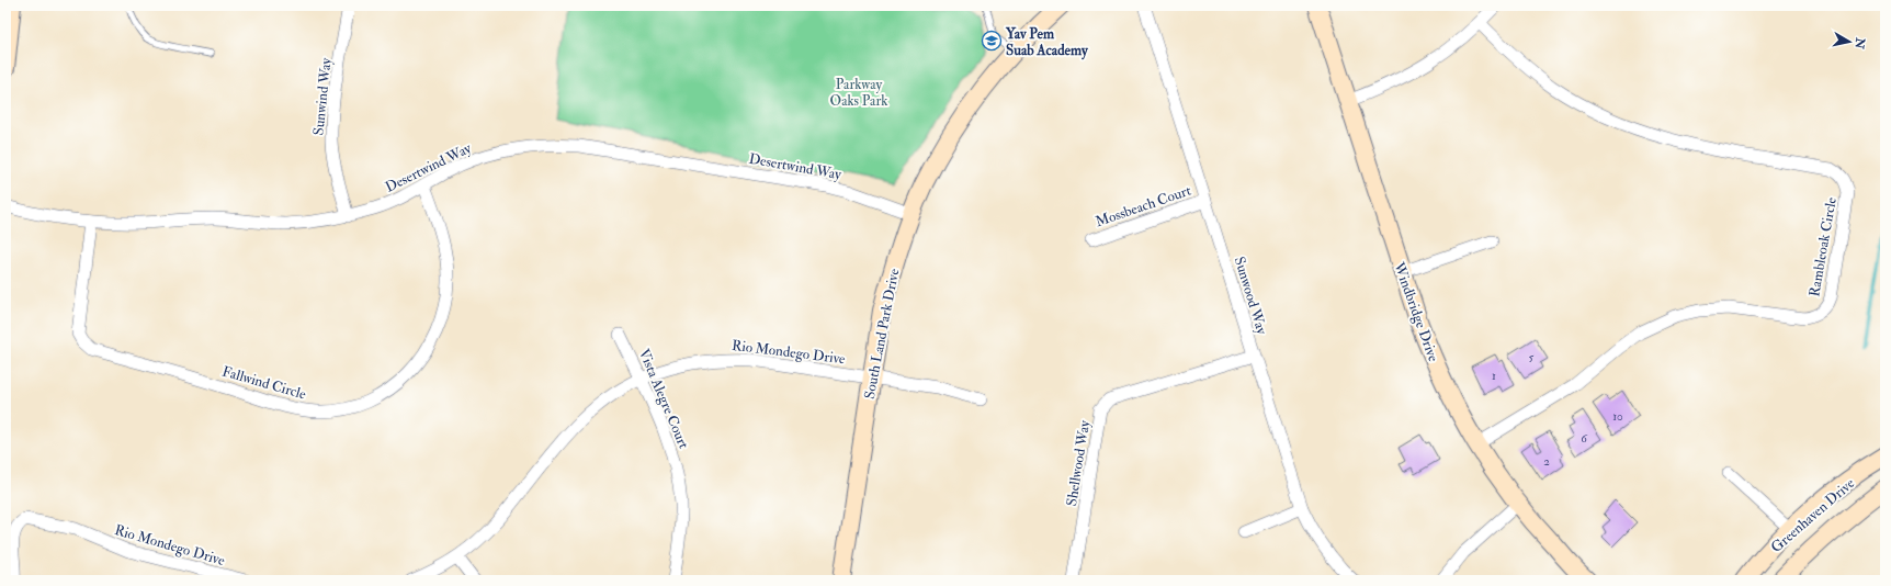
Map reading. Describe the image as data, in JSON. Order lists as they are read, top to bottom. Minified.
{"streets":{"street":["Sunwind Way","Desertwind Way","Mossbeach Court","Rambleoak Circle","Sunwood Way","Windbridge Drive","South Land Park Drive","Rio Mondego Drive","Fallwind Circle","Vista Alegre Court","Shellwood Way","Greenhaven Drive"]},"crossings":[["Sunwind Way","Desertwind Way"],["Desertwind Way","South Land Park Drive"],["Desertwind Way","Fallwind Circle"],["Mossbeach Court","Sunwood Way"],["Rambleoak Circle","Windbridge Drive"],["Sunwood Way","Shellwood Way"],["South Land Park Drive","Rio Mondego Drive"],["Rio Mondego Drive","Vista Alegre Court"]],"parks":["Parkway Oaks Park"],"places":{"school or university":["Yav Pem Suab Academy"]},"house_numbers":["5","1","10","6","2"],"north":"right"}
